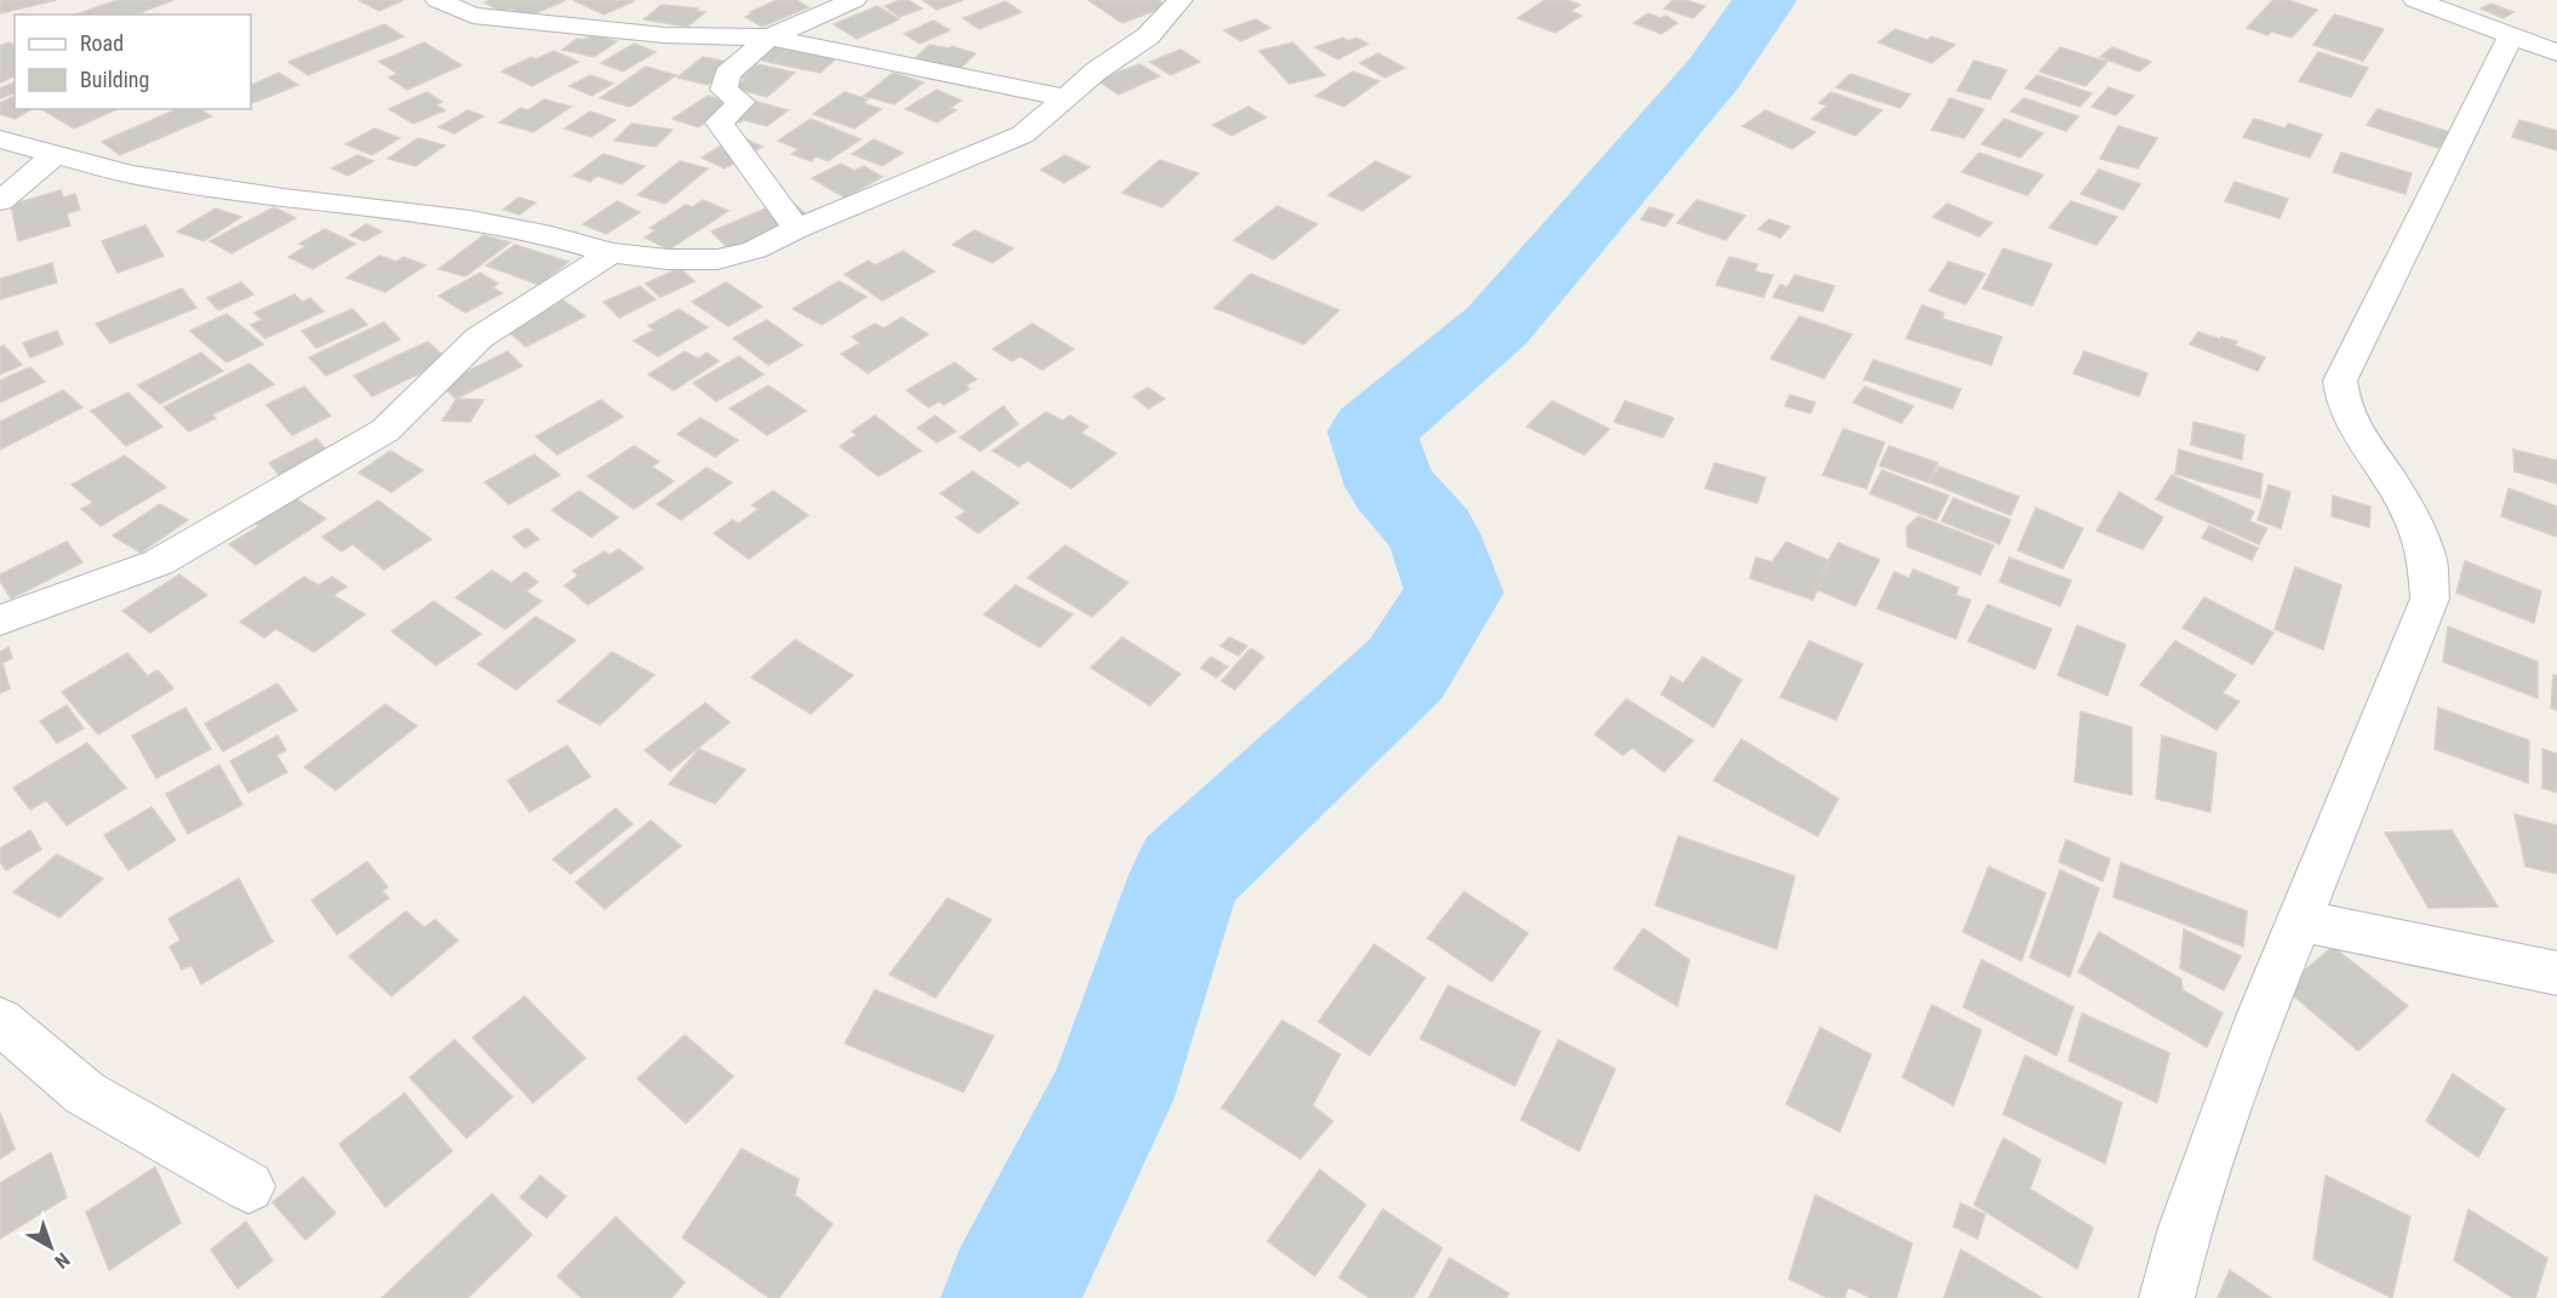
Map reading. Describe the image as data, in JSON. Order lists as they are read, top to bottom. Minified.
{"legend":["Road","Building"],"north":"bottom right"}
